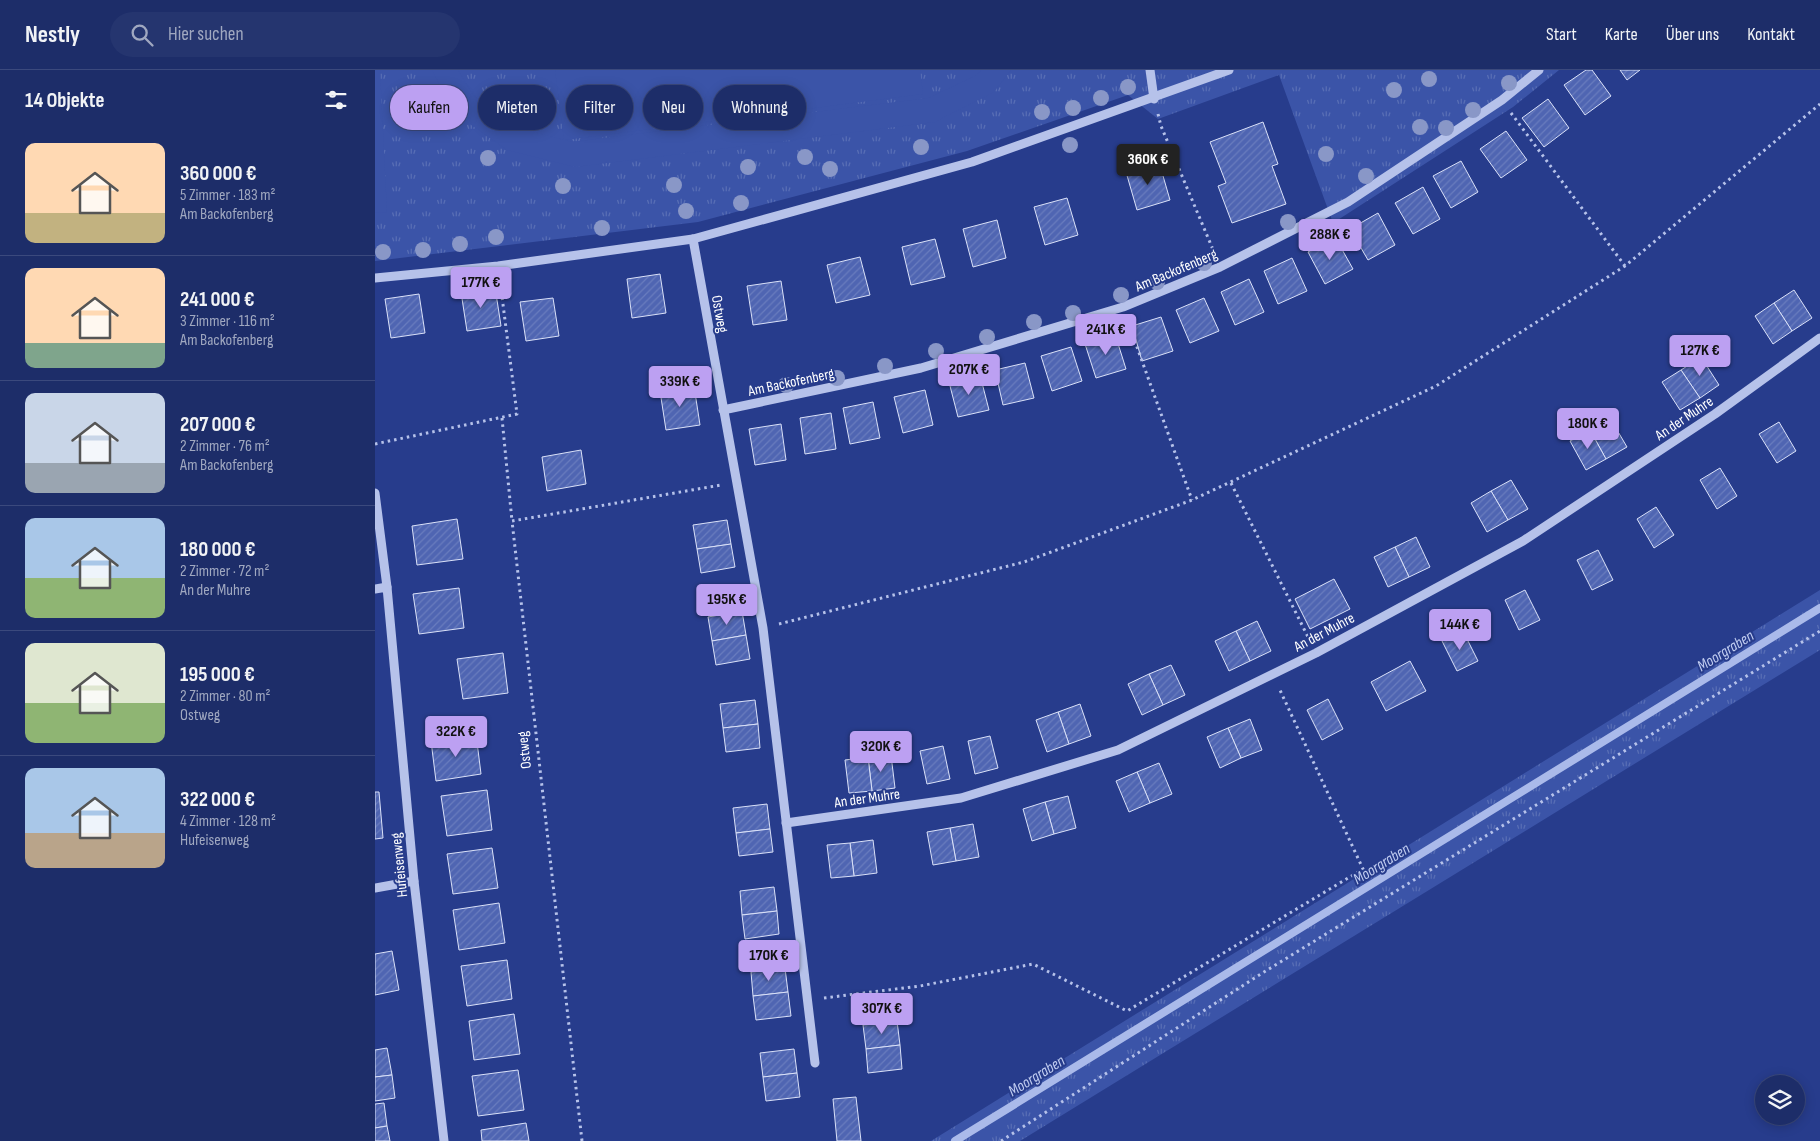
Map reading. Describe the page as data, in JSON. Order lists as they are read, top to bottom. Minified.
{"streets":{"street":["Am Backofenberg","Ostweg","An der Muhre","Hufeisenweg"]},"crossings":[["Am Backofenberg","Ostweg"],["Ostweg","An der Muhre"]],"water":["Moorgraben"],"page":{"header":"Nestly","search":"Hier suchen","nav":["Start","Karte","Über uns","Kontakt"],"heading":"14 Objekte","chip":["Kaufen","Mieten","Filter","Neu","Wohnung"],"list":[{"name":"360 000 €","note":"5 Zimmer · 183 m² · Am Backofenberg"},{"name":"241 000 €","note":"3 Zimmer · 116 m² · Am Backofenberg"},{"name":"207 000 €","note":"2 Zimmer · 76 m² · Am Backofenberg"},{"name":"180 000 €","note":"2 Zimmer · 72 m² · An der Muhre"},{"name":"195 000 €","note":"2 Zimmer · 80 m² · Ostweg"},{"name":"322 000 €","note":"4 Zimmer · 128 m² · Hufeisenweg"}],"price":["360K €","288K €","177K €","241K €","127K €","207K €","339K €","180K €","195K €","144K €","322K €","320K €","170K €","307K €"]}}
